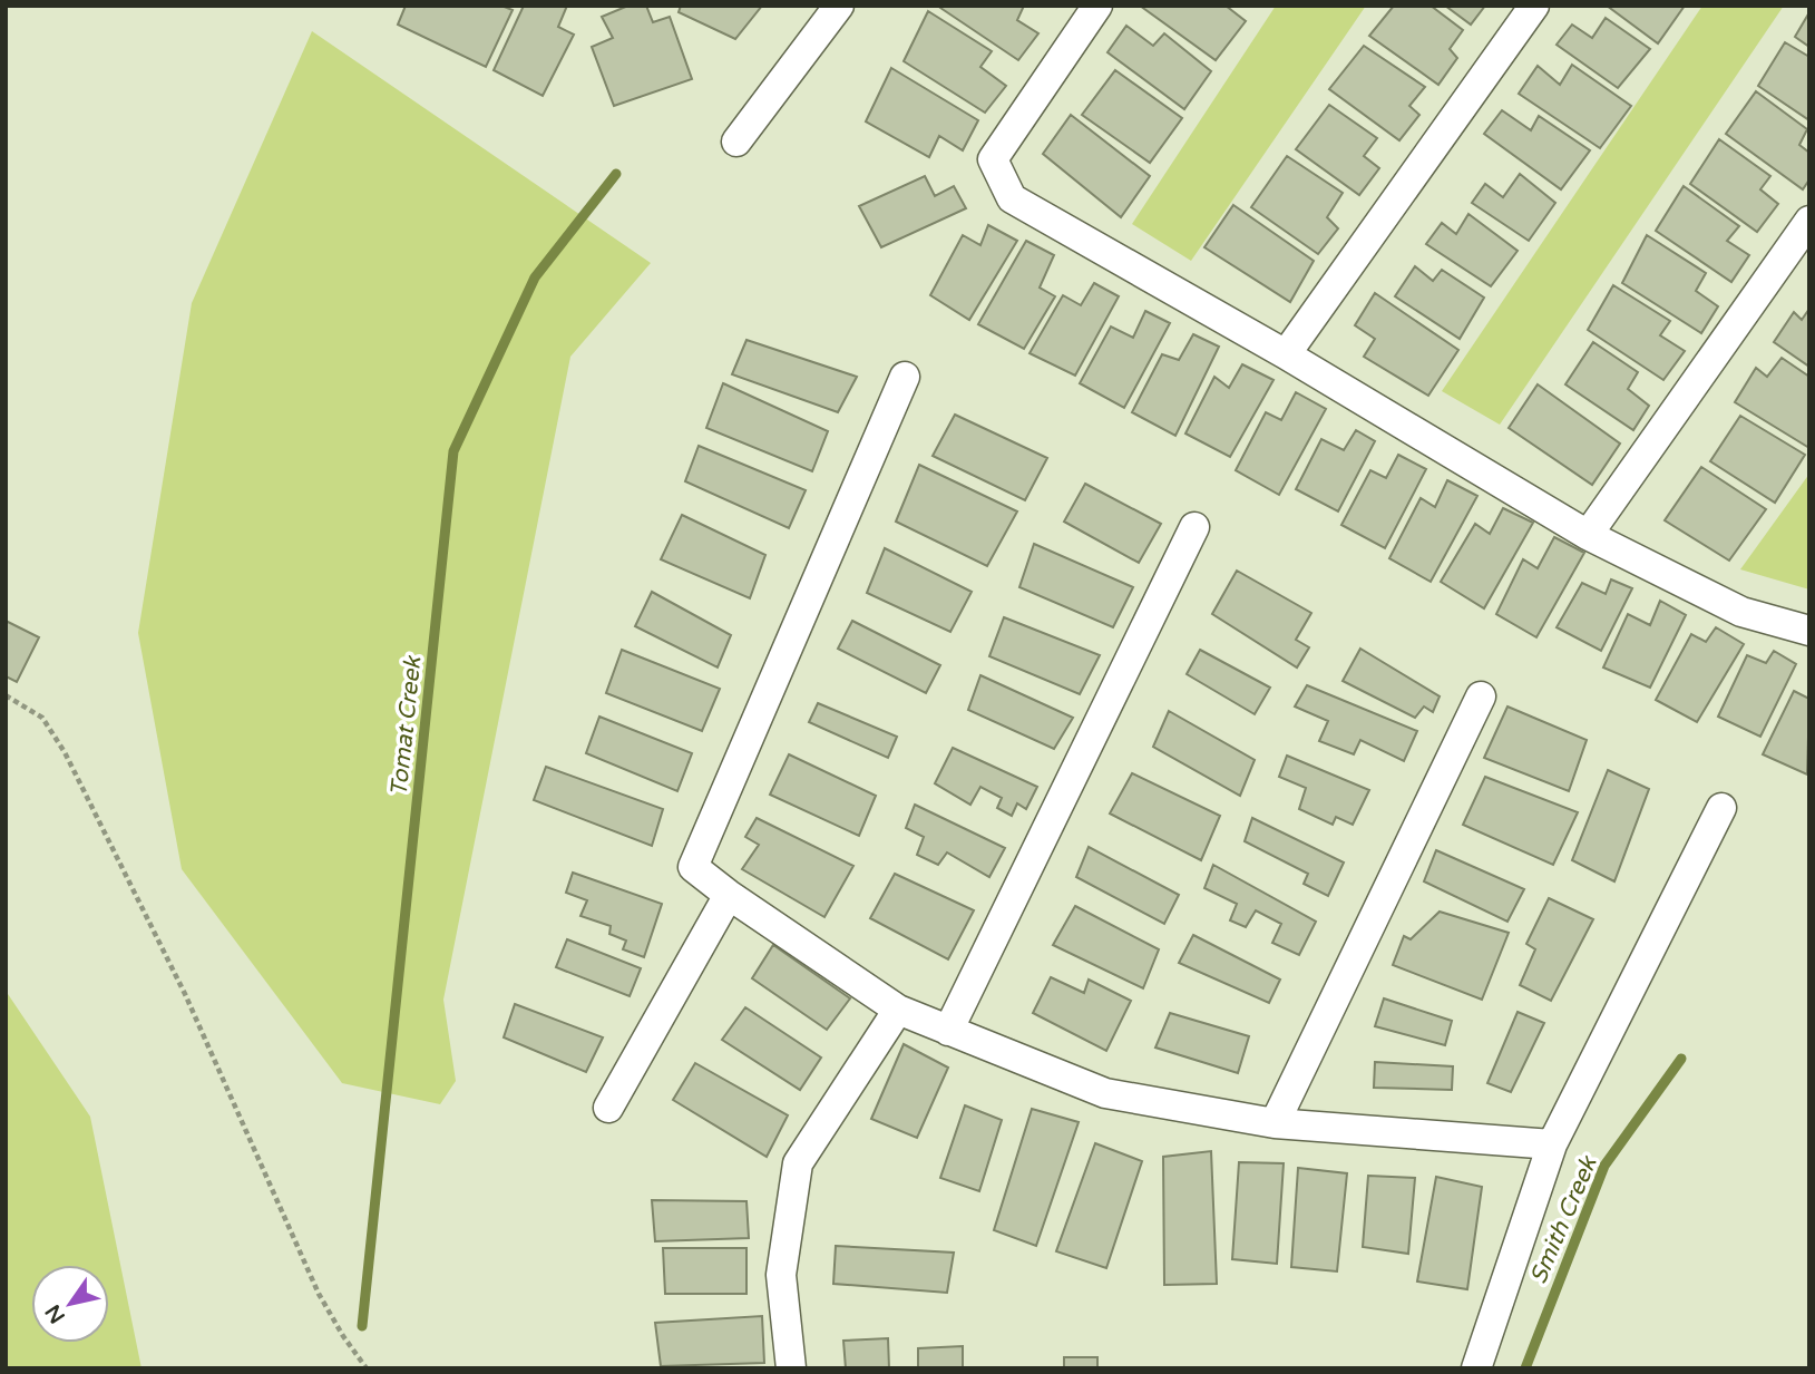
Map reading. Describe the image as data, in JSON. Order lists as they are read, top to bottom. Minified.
{"water":["Tomat Creek","Smith Creek"],"north":"bottom left"}
